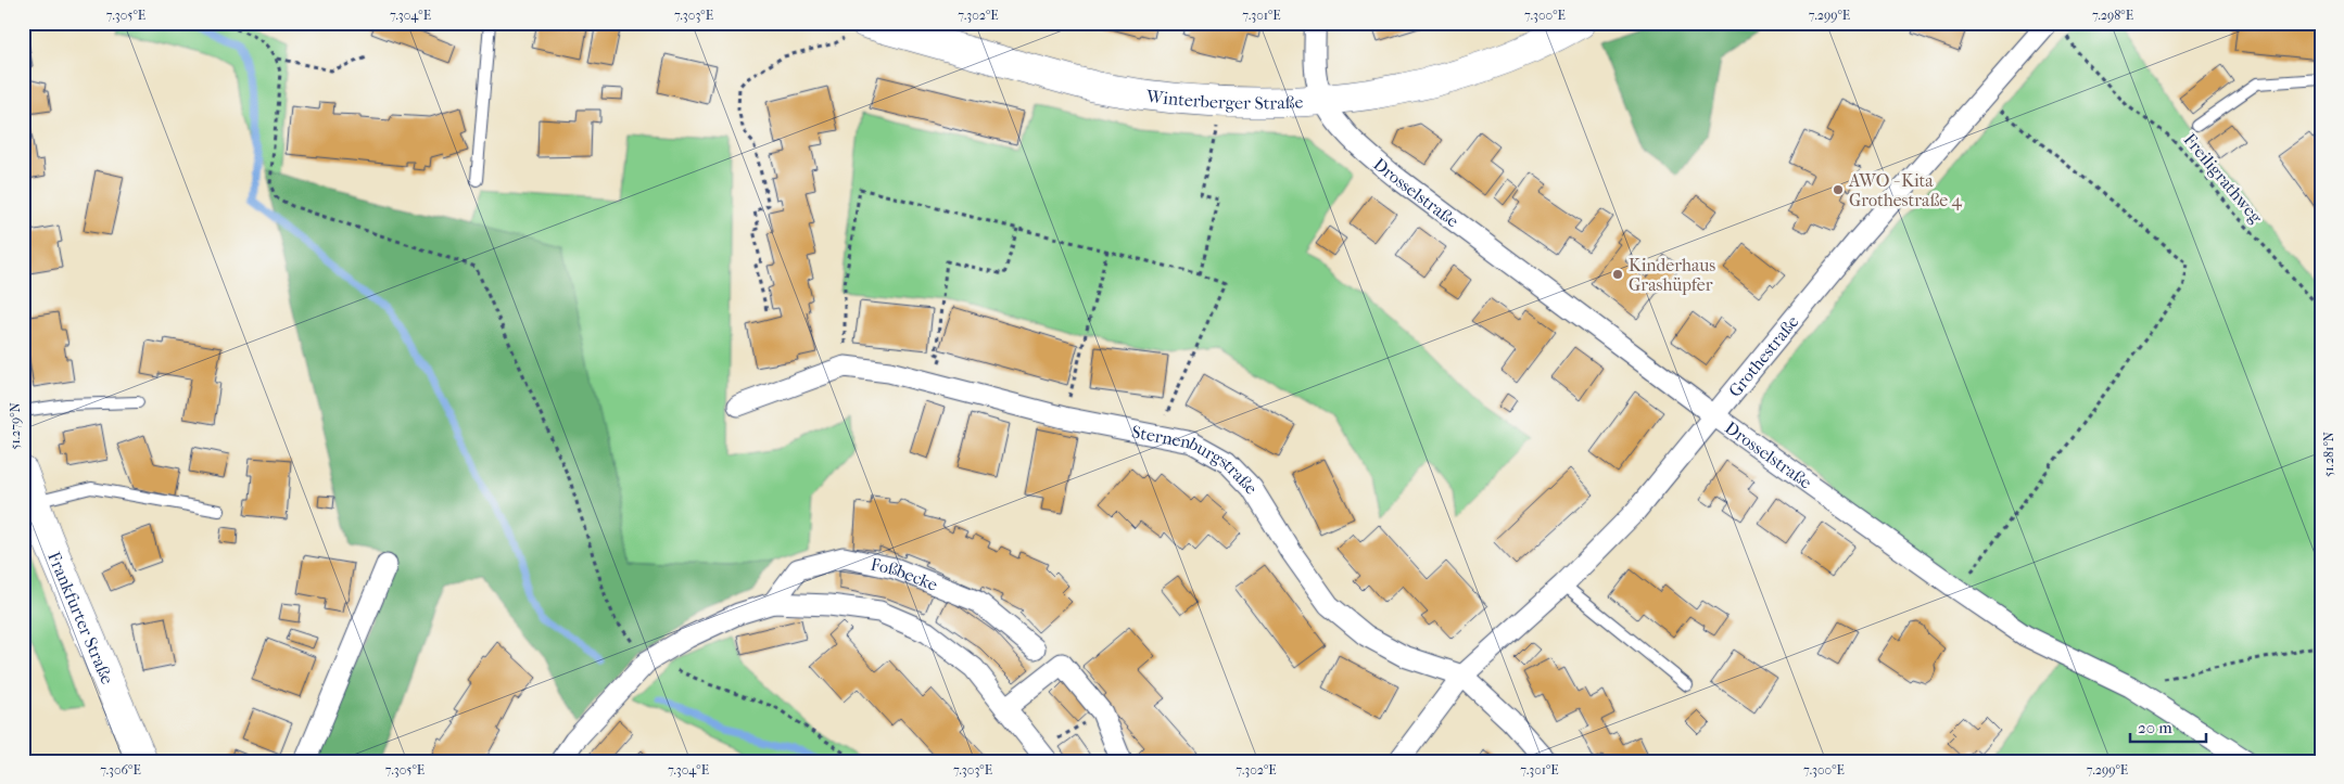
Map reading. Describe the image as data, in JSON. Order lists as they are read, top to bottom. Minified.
{"streets":{"main road":["Winterberger Straße","Frankfurter Straße"],"street":["Drosselstraße","Grothestraße","Sternenburgstraße","Foßbecke"],"path":["Freiligrathweg"]},"crossings":[["Winterberger Straße","Drosselstraße"],["Freiligrathweg","Grothestraße"],["Drosselstraße","Grothestraße"],["Grothestraße","Sternenburgstraße"]],"places":["AWO - Kita Grothestraße 4","Kinderhaus Grashüpfer"],"scale_bar":"20 m","coordinates":["7.305°E","7.304°E","7.303°E","7.302°E","7.301°E","7.300°E","7.299°E","7.298°E","51.279°N","51.281°N","7.306°E"]}
